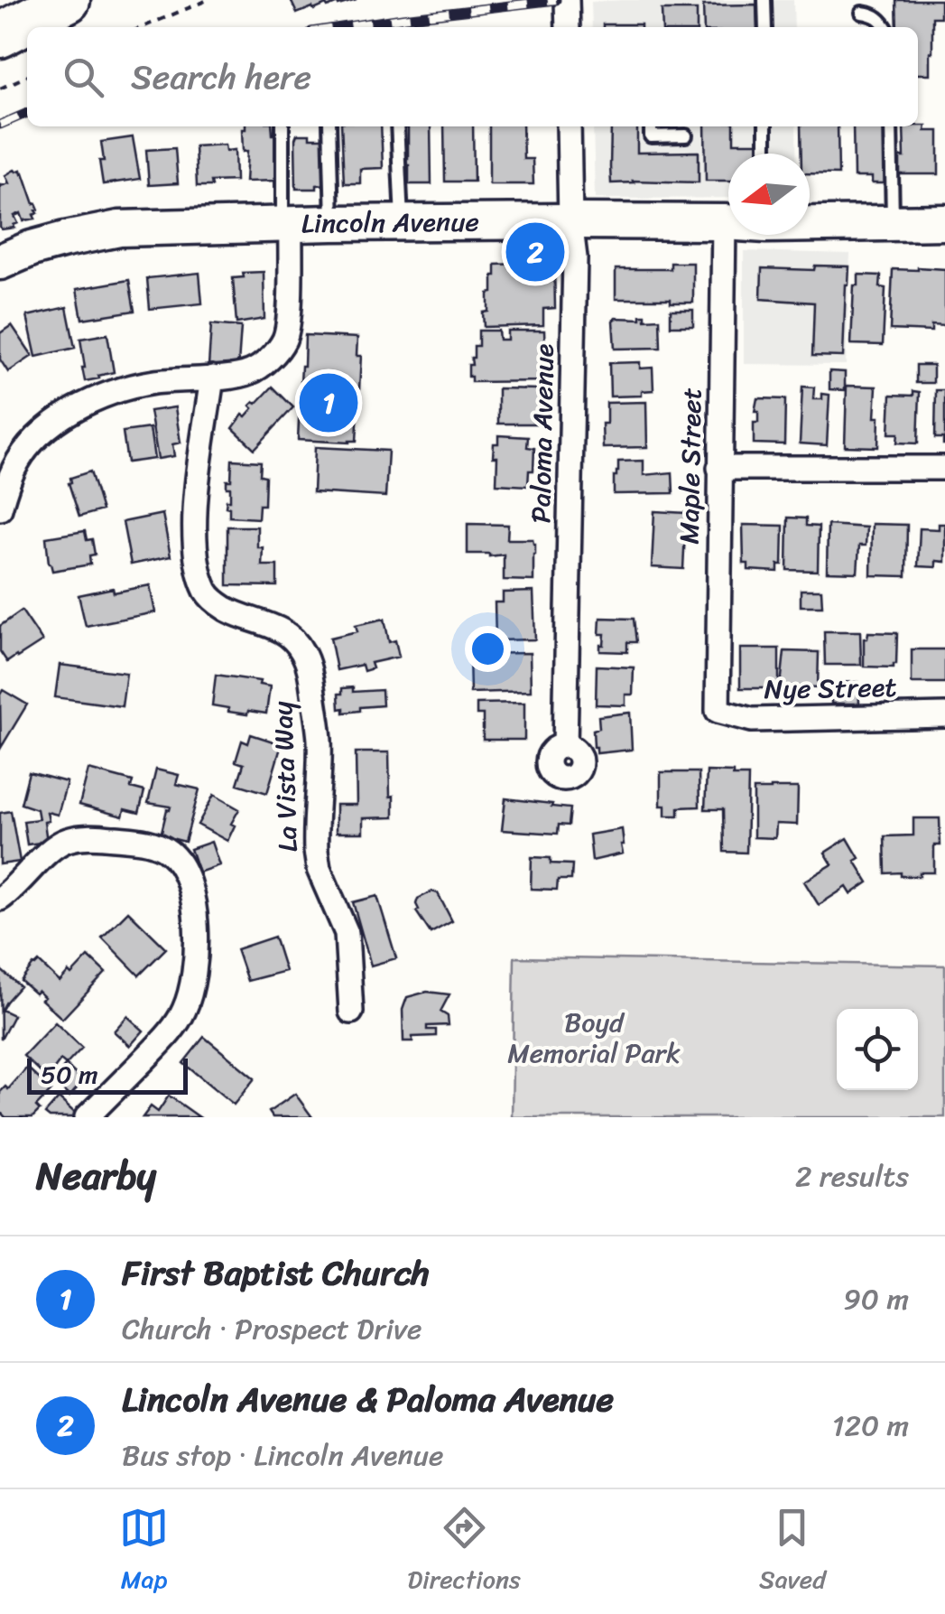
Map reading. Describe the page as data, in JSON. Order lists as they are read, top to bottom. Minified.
{"streets":{"main road":["Lincoln Avenue"],"street":["Paloma Avenue","Maple Street","Nye Street","La Vista Way"]},"crossings":[["Lincoln Avenue","Paloma Avenue"],["Lincoln Avenue","Maple Street"],["Maple Street","Nye Street"]],"parks":["Boyd Memorial Park"],"scale_bar":"50 m","north":"left","page":{"search":"Search here","pins":["2","1"],"scale":"50 m","heading":["Nearby","2 results"],"list":[{"mark":"1","name":"First Baptist Church","note":"Church · Prospect Drive","value":"90 m"},{"mark":"2","name":"Lincoln Avenue & Paloma Avenue","note":"Bus stop · Lincoln Avenue","value":"120 m"}],"nav":["Map","Directions","Saved"]}}
